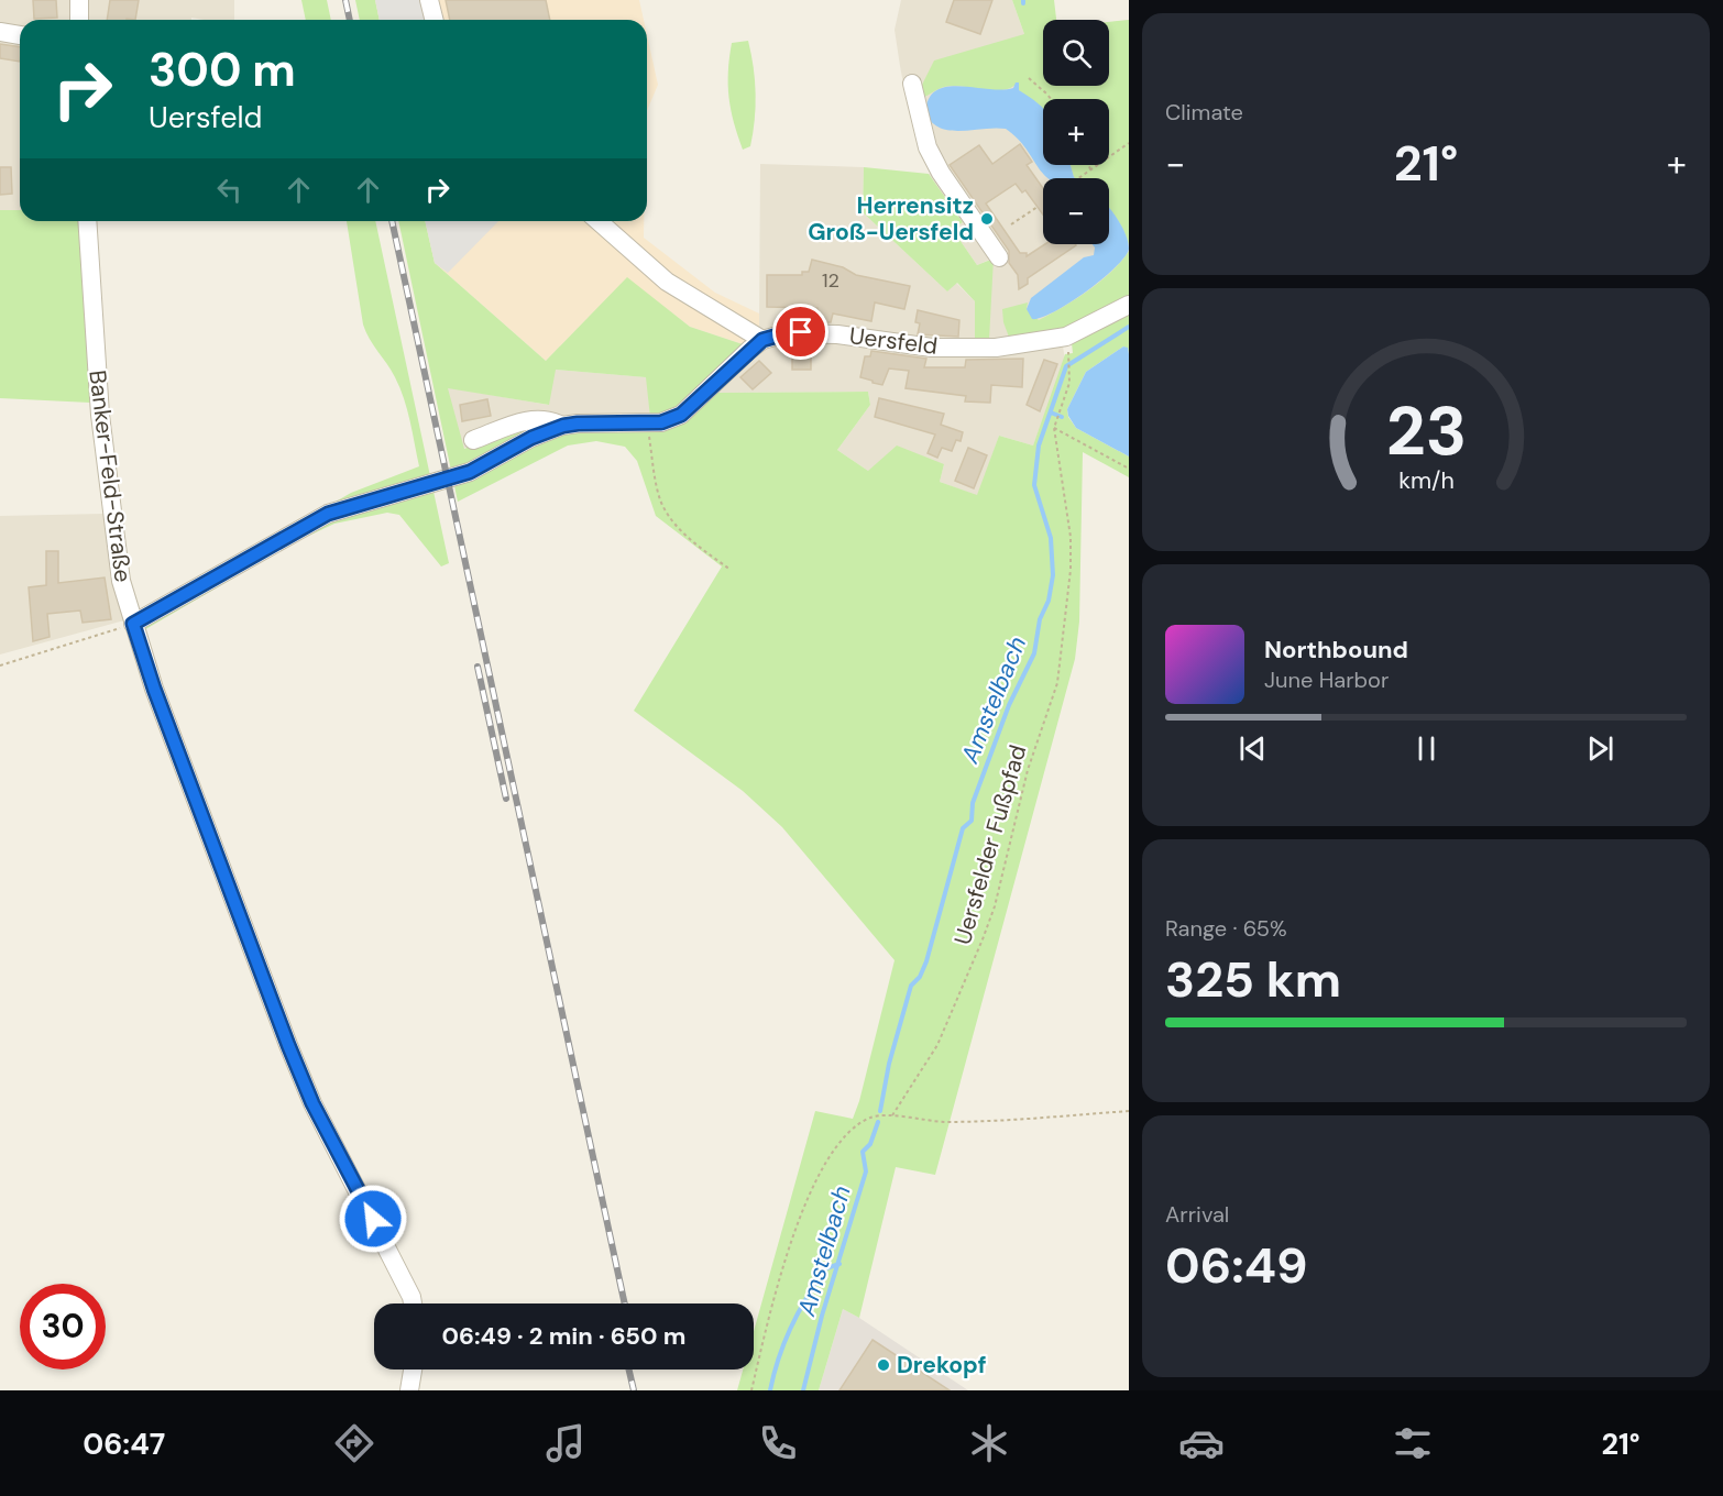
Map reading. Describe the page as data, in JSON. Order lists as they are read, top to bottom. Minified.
{"streets":{"street":["Uersfeld","Banker-Feld-Straße"],"path":["Uersfelder Fußpfad"]},"water":["Amstelbach"],"places":["Herrensitz Groß-Uersfeld","Drekopf"],"house_numbers":["12"],"page":{"tile":["Climate",["Range · 65%","325 km"],["Arrival","06:49"]],"map_buttons":["+","−"],"turn":["300 m","Uersfeld"],"heat":["−","21°","+"],"song":["Northbound","June Harbor"],"limit":"30","trip":"06:49 · 2 min · 650 m","tabs":["06:47","21°"],"gauge":["23","km/h"]}}
